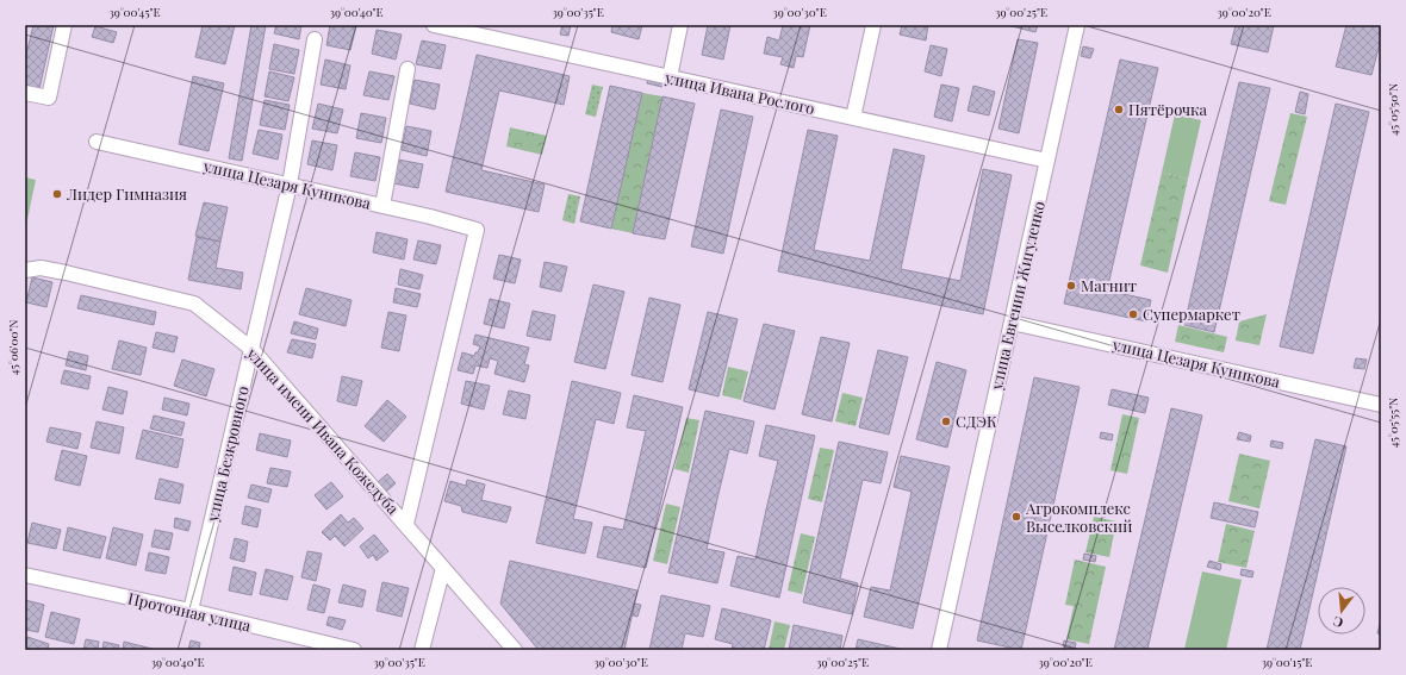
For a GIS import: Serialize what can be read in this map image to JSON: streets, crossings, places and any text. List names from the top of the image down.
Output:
{
  "streets": {
    "street": [
      "улица Ивана Рослого",
      "улица Цезаря Куникова",
      "улица Евгении Жигуленко",
      "улица имени Ивана Кожедуба",
      "улица Безкровного",
      "Проточная улица"
    ]
  },
  "crossings": [
    ["улица Ивана Рослого", "улица Евгении Жигуленко"],
    ["улица Цезаря Куникова", "улица Евгении Жигуленко"],
    ["улица Цезаря Куникова", "улица имени Ивана Кожедуба"],
    ["улица Цезаря Куникова", "улица Безкровного"],
    ["улица имени Ивана Кожедуба", "улица Безкровного"],
    ["улица Безкровного", "Проточная улица"]
  ],
  "places": [
    "Пятёрочка",
    "Лидер Гимназия",
    "Магнит",
    "Супермаркет",
    "СДЭК",
    "Агрокомплекс Выселковский"
  ],
  "north": "bottom",
  "coordinates": [
    "39°00'45\"E",
    "39°00'40\"E",
    "39°00'35\"E",
    "39°00'30\"E",
    "39°00'25\"E",
    "39°00'20\"E",
    "45°05'50\"N",
    "45°06'00\"N",
    "45°05'55\"N",
    "39°00'15\"E"
  ]
}
